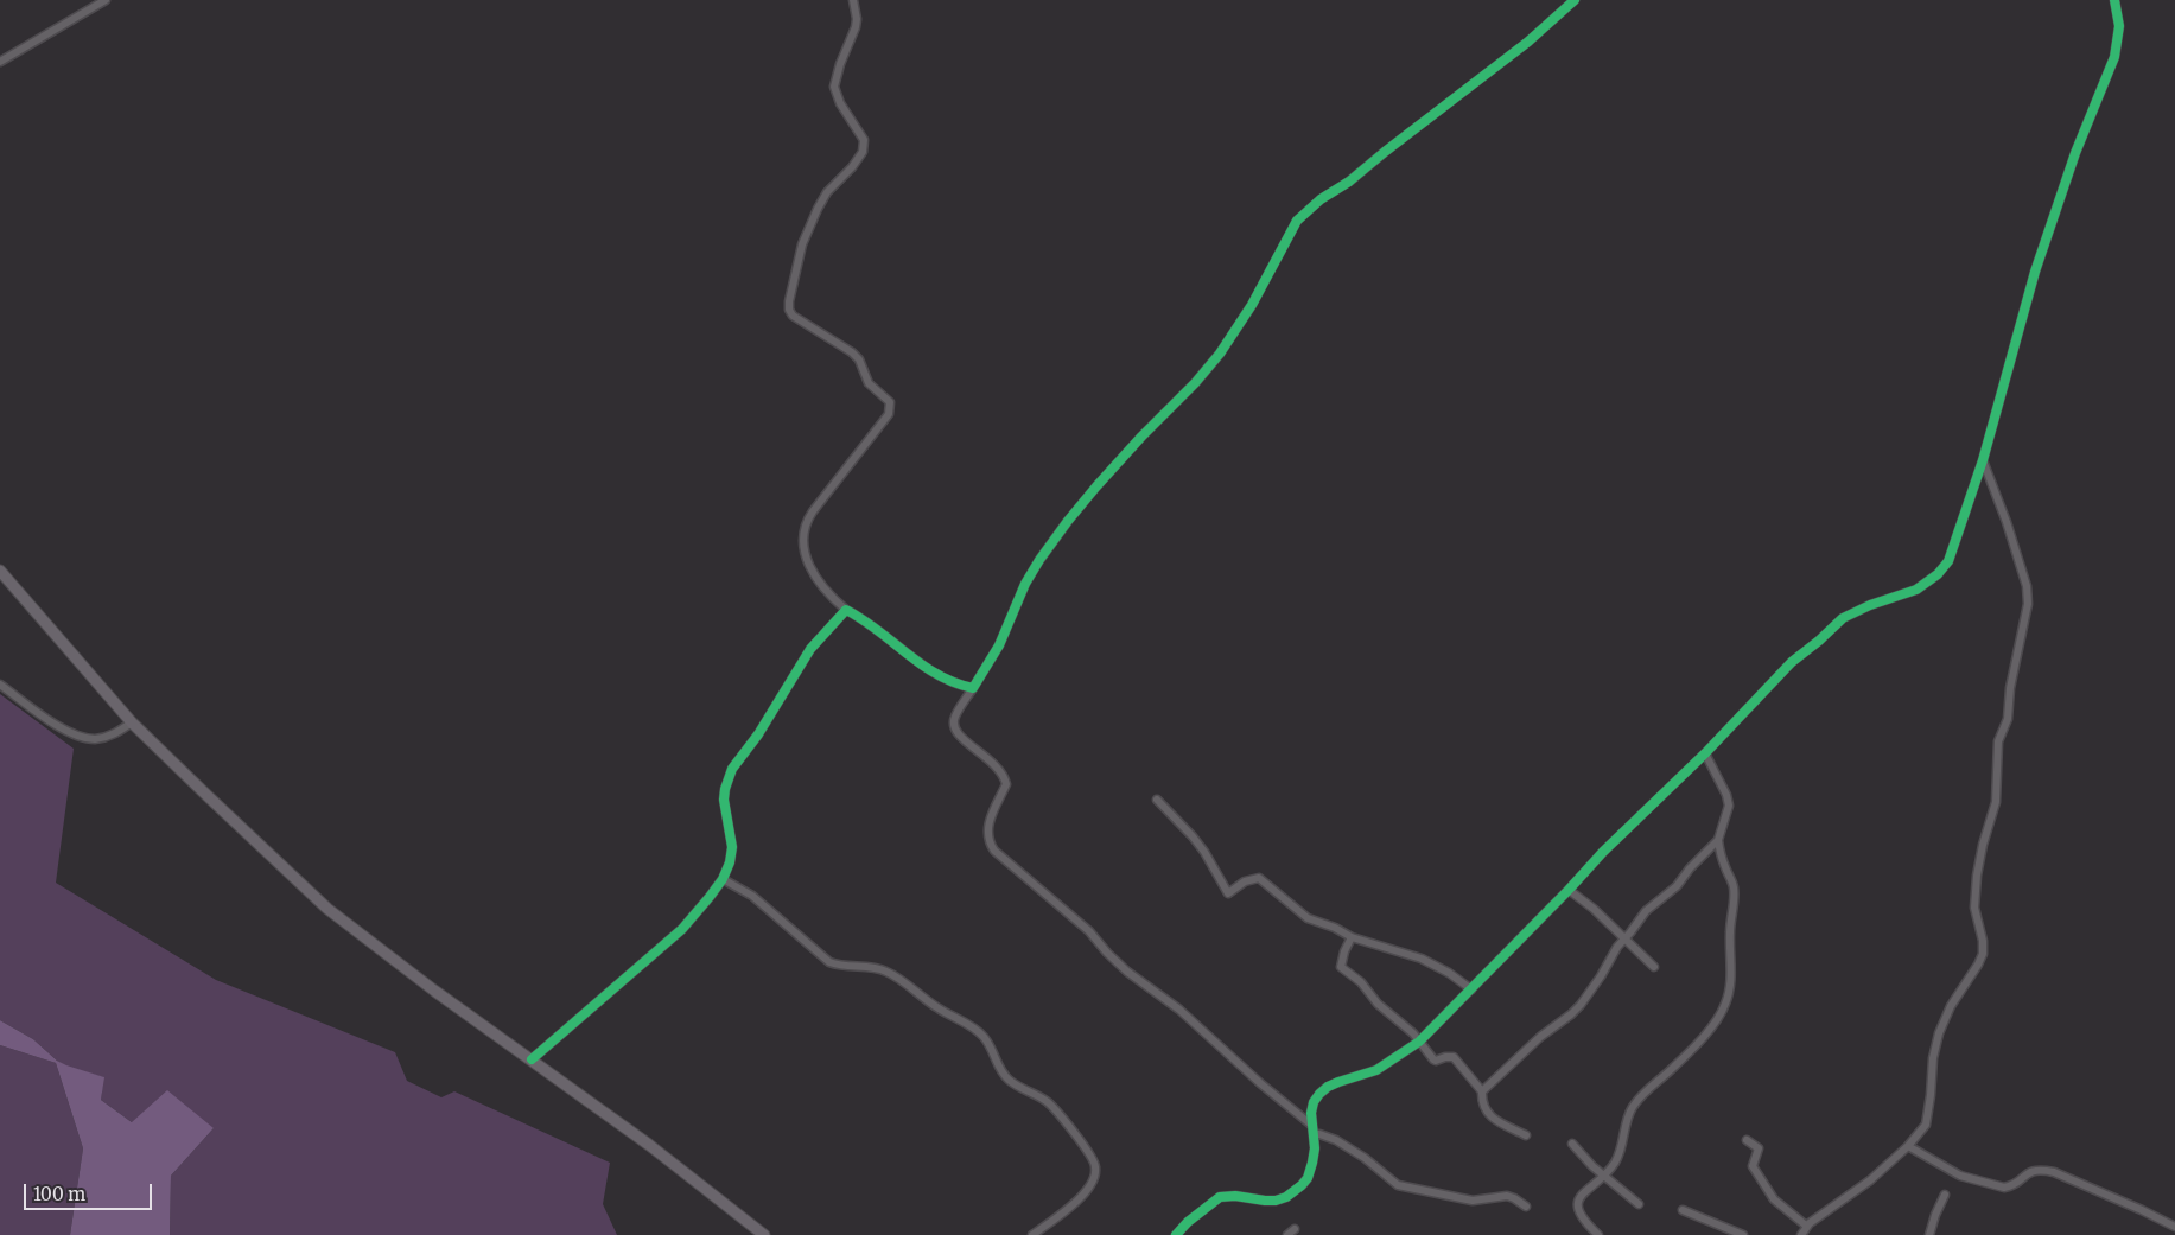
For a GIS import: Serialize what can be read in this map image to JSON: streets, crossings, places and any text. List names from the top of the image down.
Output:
{
  "scale_bar": "100 m"
}
